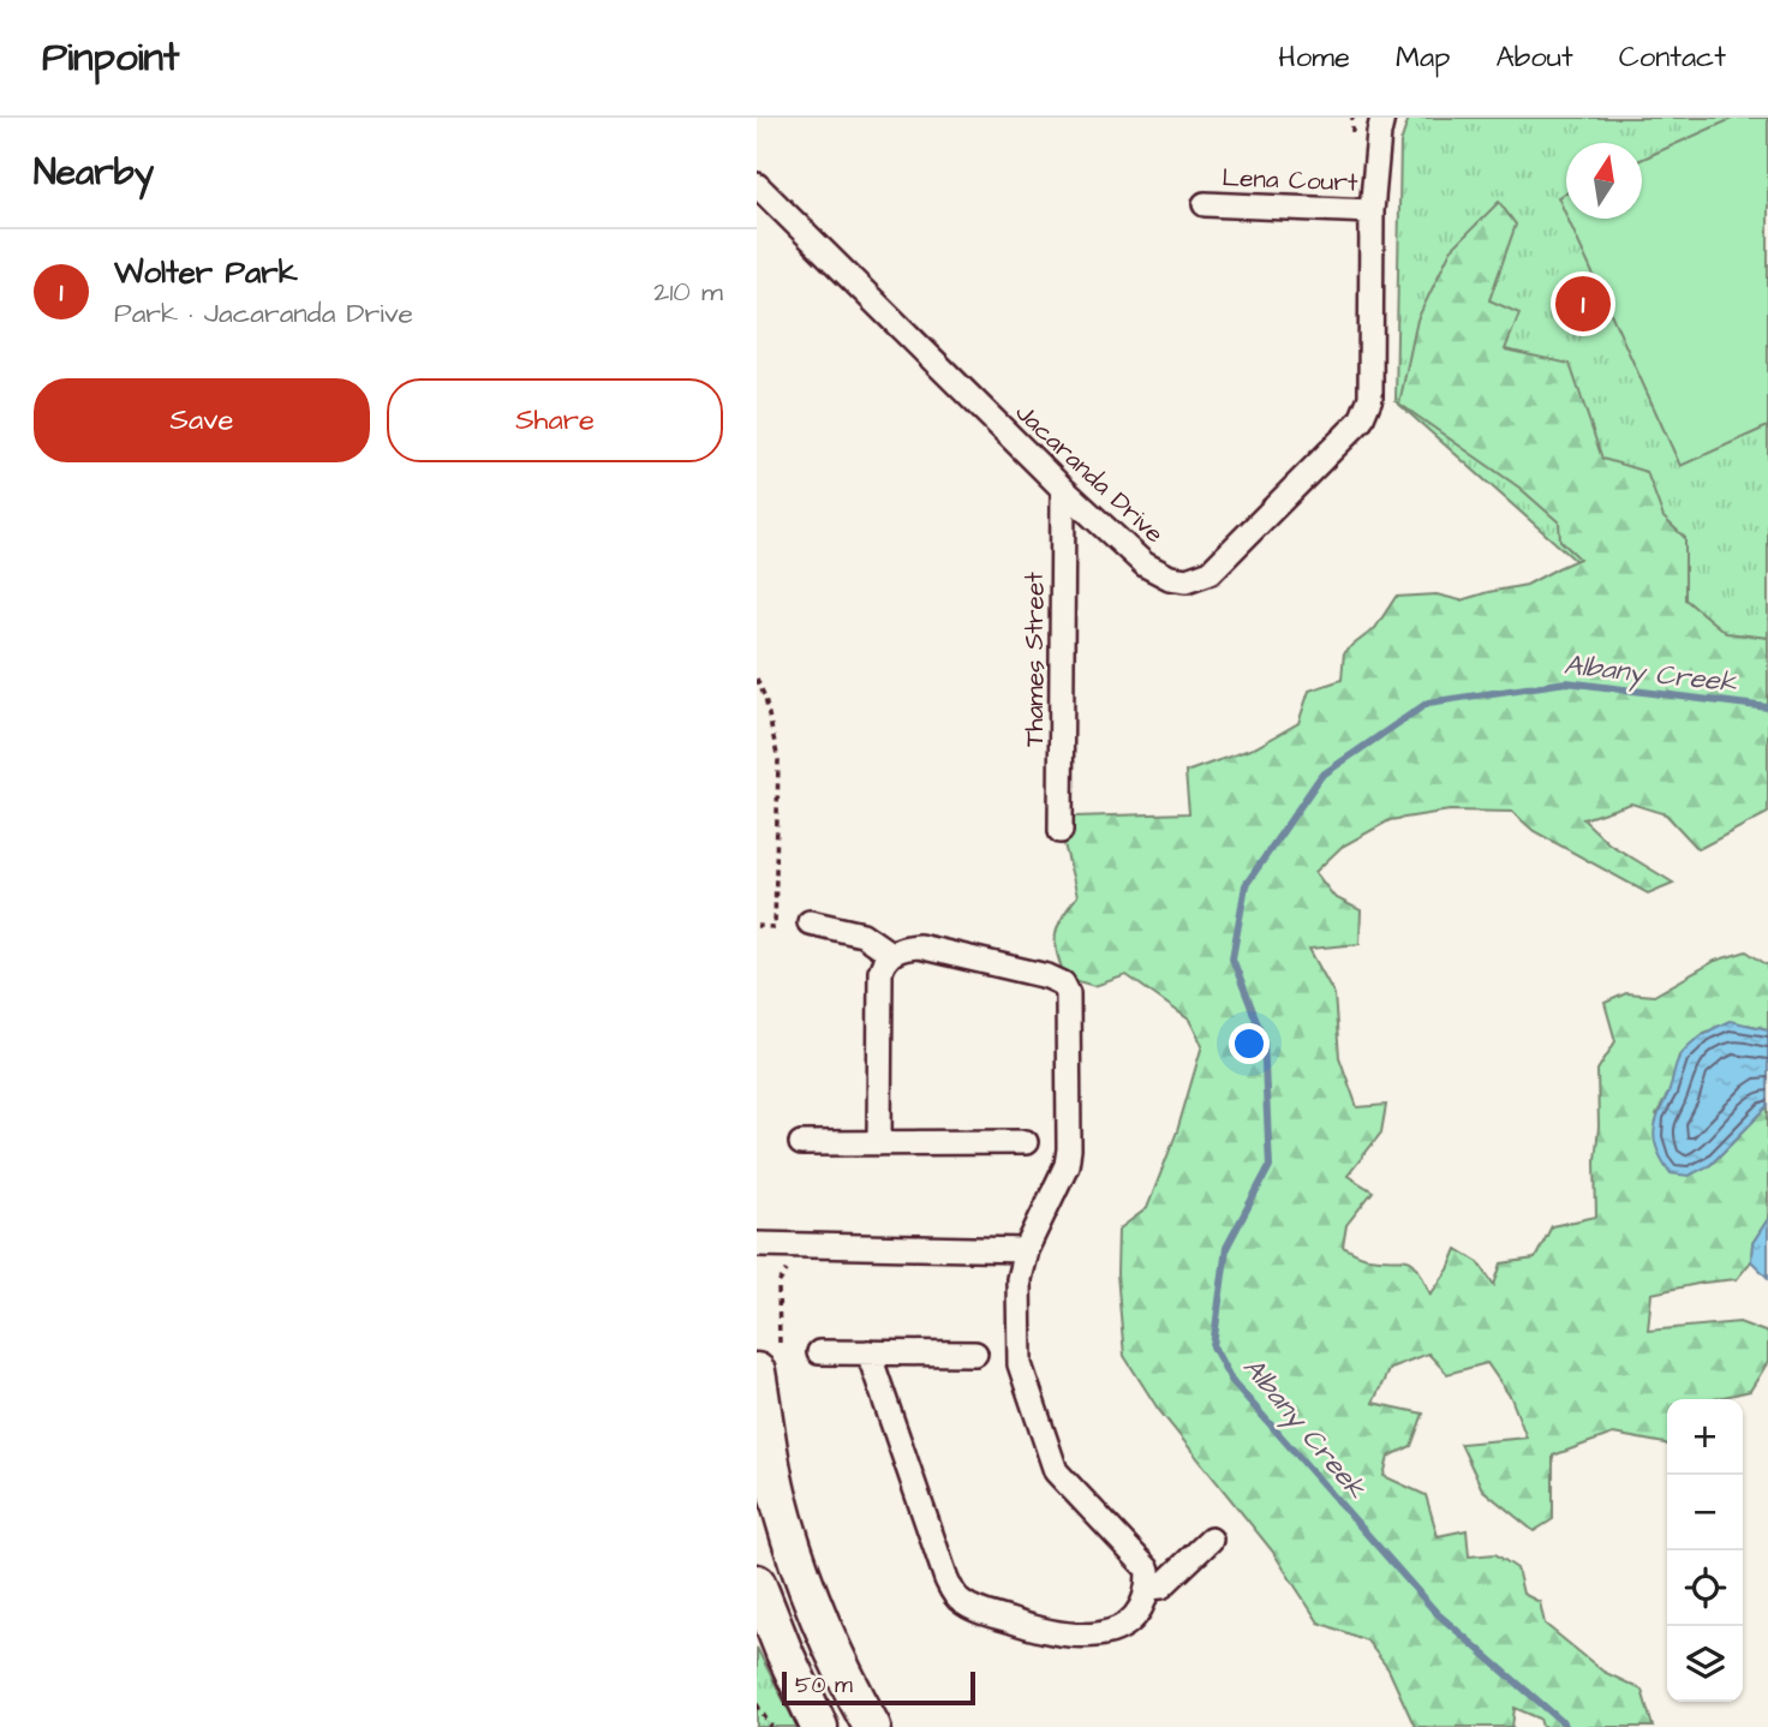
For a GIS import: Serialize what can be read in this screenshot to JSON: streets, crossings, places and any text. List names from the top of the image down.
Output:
{
  "streets": {
    "street": ["Lena Court", "Jacaranda Drive", "Thames Street"]
  },
  "crossings": [
    ["Lena Court", "Jacaranda Drive"],
    ["Jacaranda Drive", "Thames Street"]
  ],
  "water": ["Albany Creek"],
  "scale_bar": "50 m",
  "north": "top",
  "page": {
    "header": "Pinpoint",
    "nav": [
      "Home",
      "Map",
      "About",
      "Contact"
    ],
    "heading": "Nearby",
    "list": [
      {
        "mark": "1",
        "name": "Wolter Park",
        "note": "Park · Jacaranda Drive",
        "value": "210 m"
      }
    ],
    "pins": "1",
    "buttons": ["Save", "Share"],
    "map_buttons": ["+", "−"],
    "scale": "50 m"
  }
}
